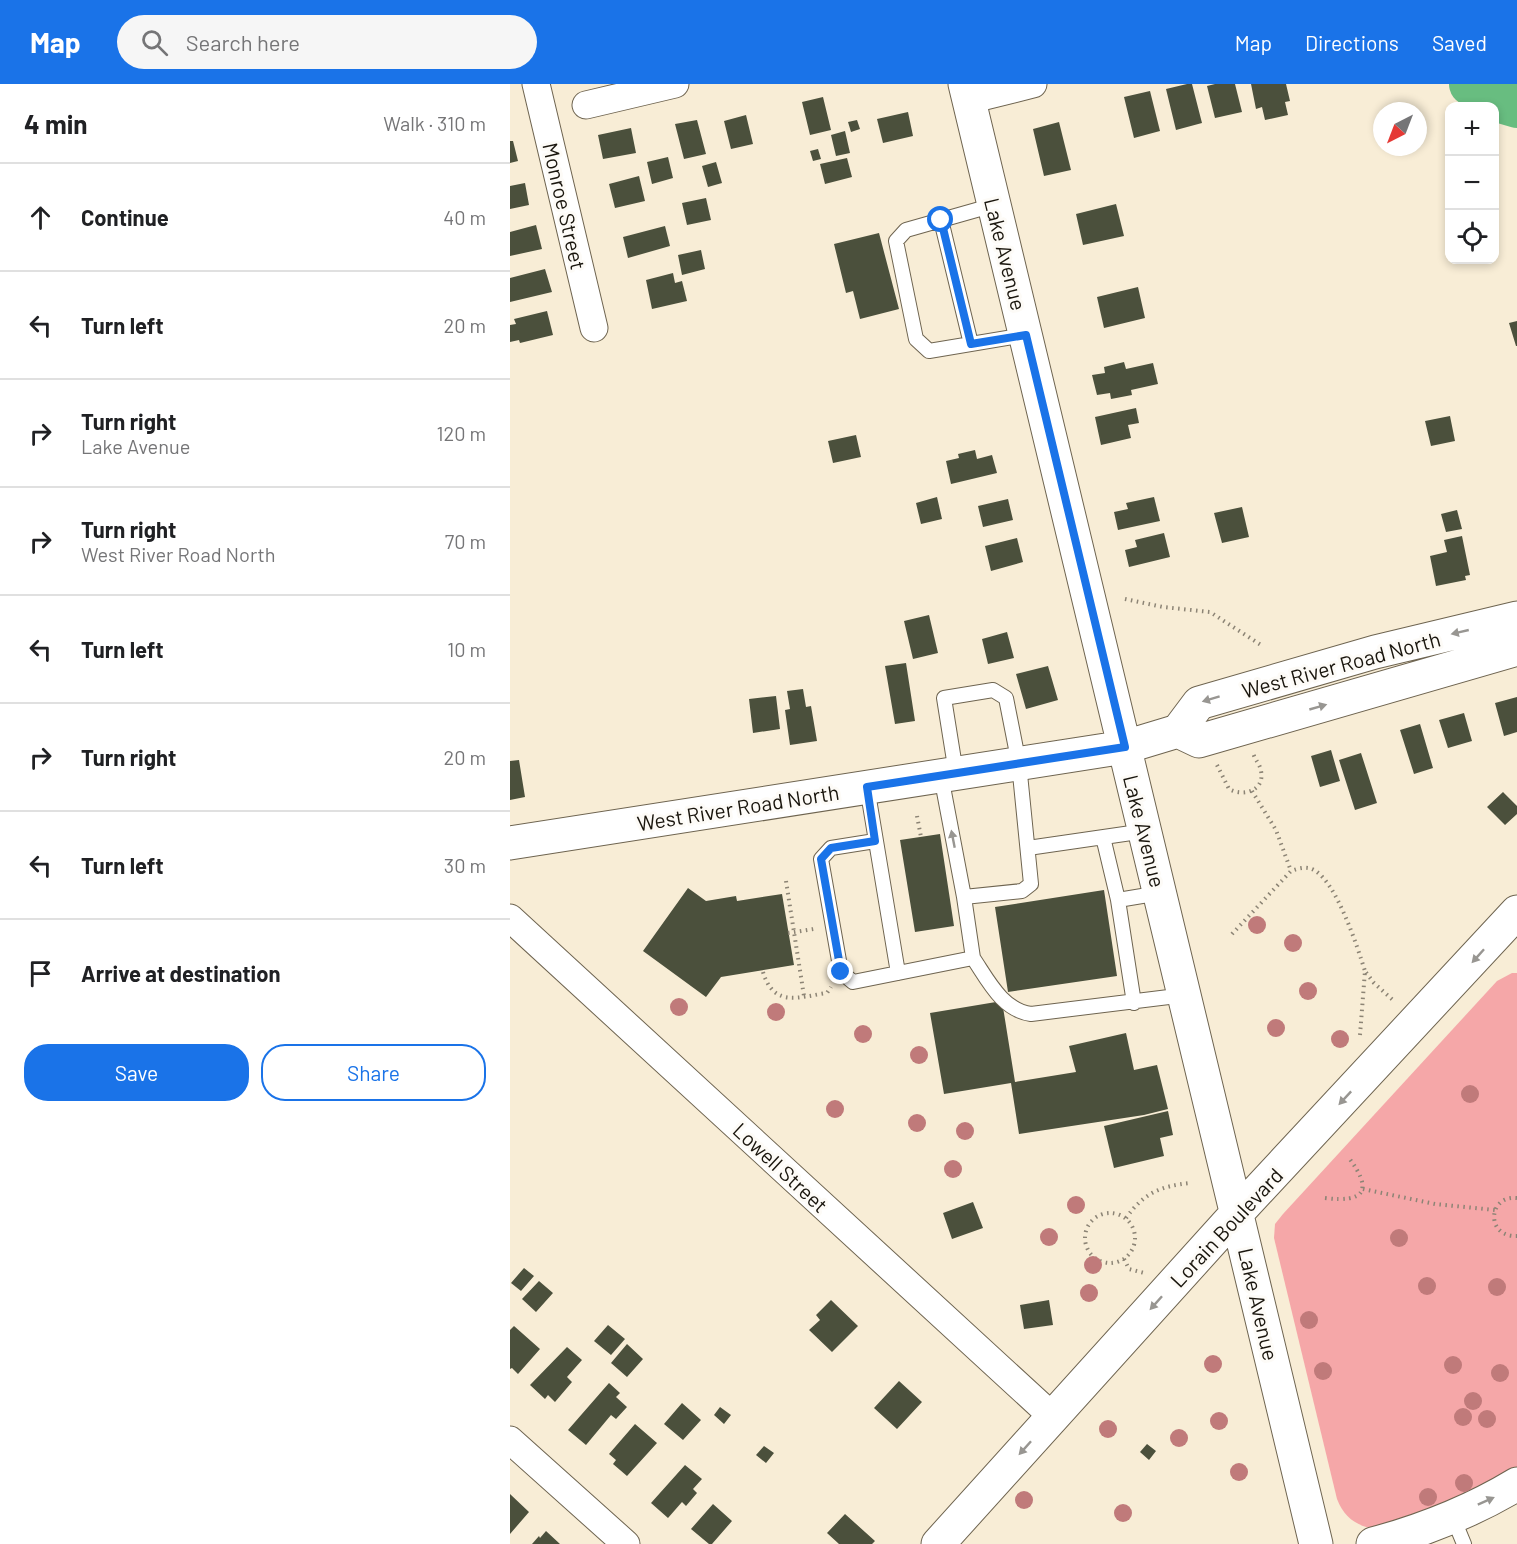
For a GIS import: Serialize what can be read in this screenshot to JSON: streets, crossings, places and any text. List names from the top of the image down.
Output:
{
  "streets": {
    "street": [
      "Monroe Street",
      "Lake Avenue",
      "West River Road North",
      "Lowell Street",
      "Lorain Boulevard"
    ]
  },
  "crossings": [
    ["Lake Avenue", "West River Road North"],
    ["Lake Avenue", "Lorain Boulevard"],
    ["Lowell Street", "Lorain Boulevard"]
  ],
  "one_way": ["Lorain Boulevard"],
  "north": "bottom left",
  "page": {
    "header": "Map",
    "search": "Search here",
    "nav": ["Map", "Directions", "Saved"],
    "heading": ["4 min", "Walk · 310 m"],
    "map_buttons": ["+", "−"],
    "list": [
      ["Continue", "40 m"],
      ["Turn left", "20 m"],
      ["Turn right", "Lake Avenue", "120 m"],
      ["Turn right", "West River Road North", "70 m"],
      ["Turn left", "10 m"],
      ["Turn right", "20 m"],
      ["Turn left", "30 m"],
      "Arrive at destination"
    ],
    "buttons": ["Save", "Share"]
  }
}
